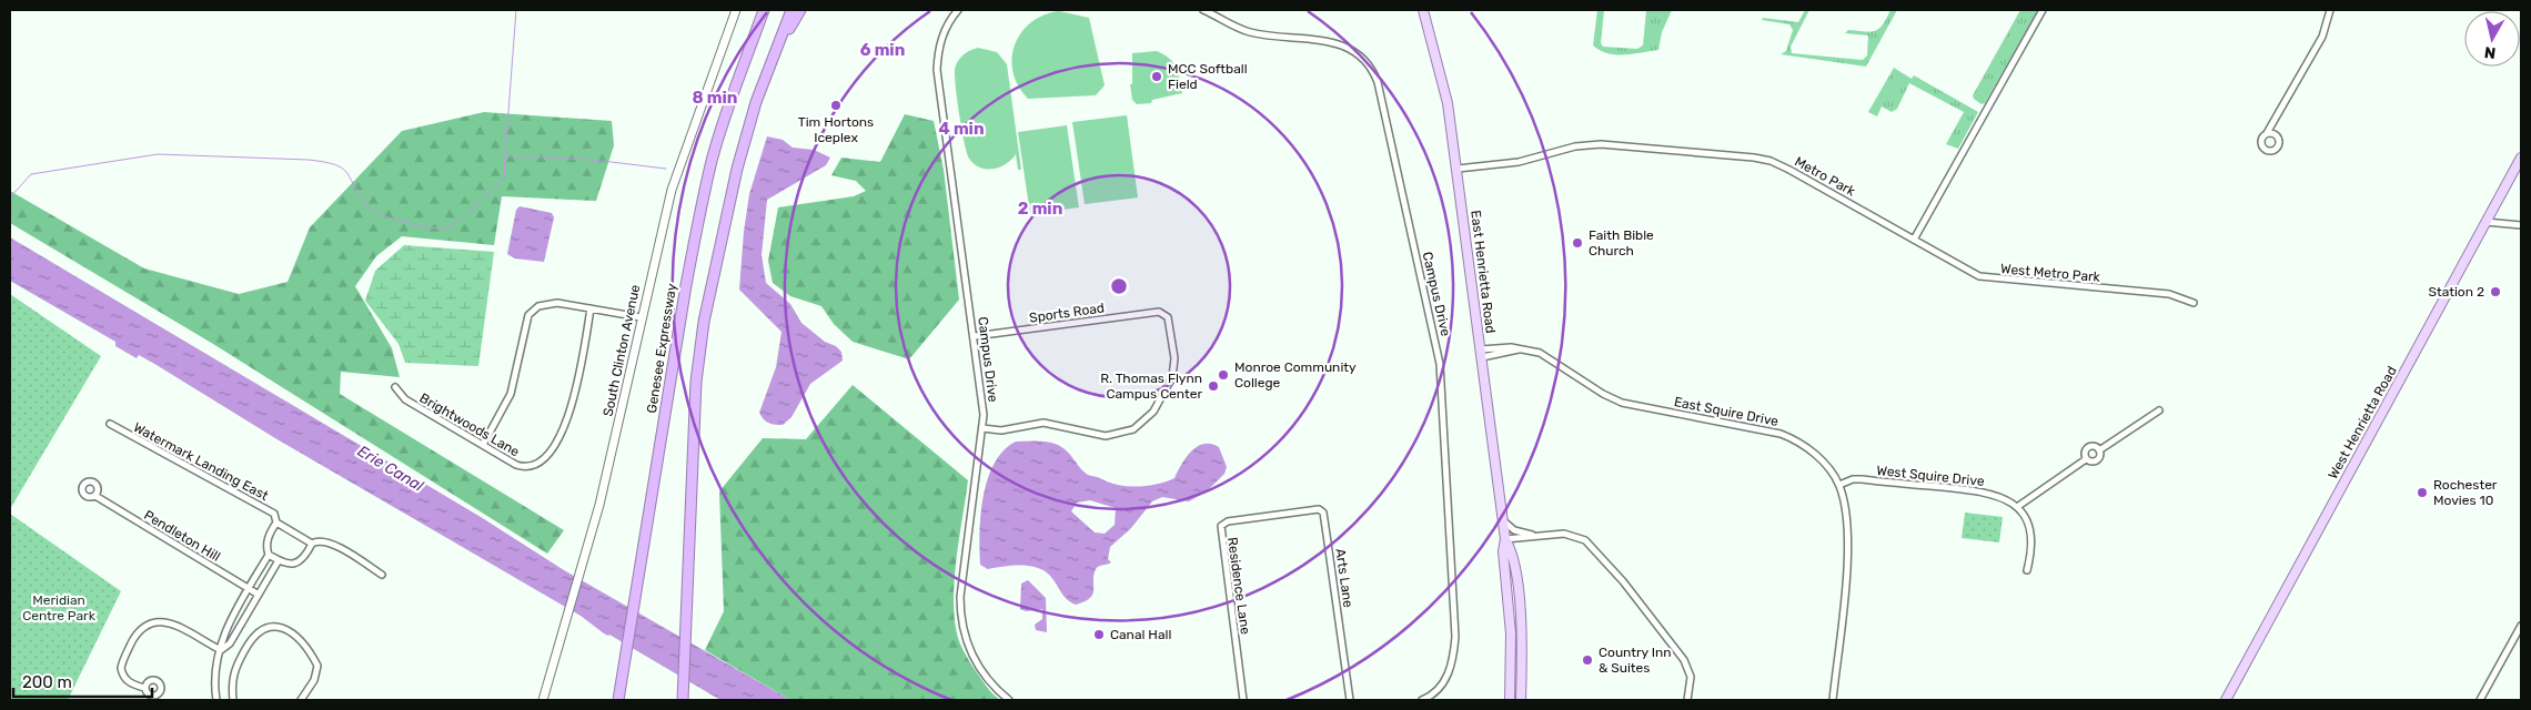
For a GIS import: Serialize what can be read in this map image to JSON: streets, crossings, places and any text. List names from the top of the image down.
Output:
{
  "streets": {
    "highway": ["Genesee Expressway"],
    "main road": ["East Henrietta Road", "West Henrietta Road"],
    "street": [
      "Metro Park",
      "West Metro Park",
      "Campus Drive",
      "Sports Road",
      "South Clinton Avenue",
      "East Squire Drive",
      "Brightwoods Lane",
      "Watermark Landing East",
      "West Squire Drive",
      "Pendleton Hill",
      "Arts Lane",
      "Residence Lane"
    ]
  },
  "crossings": [
    ["Metro Park", "East Henrietta Road"],
    ["Metro Park", "West Metro Park"],
    ["East Henrietta Road", "East Squire Drive"],
    ["Campus Drive", "Sports Road"],
    ["East Squire Drive", "West Squire Drive"],
    ["Arts Lane", "Residence Lane"]
  ],
  "water": ["Erie Canal"],
  "parks": ["Meridian Centre Park"],
  "places": [
    "MCC Softball Field",
    "Tim Hortons Iceplex",
    "Faith Bible Church",
    "Station 2",
    "Monroe Community College",
    "R. Thomas Flynn Campus Center",
    "Rochester Movies 10",
    "Canal Hall",
    "Country Inn & Suites"
  ],
  "scale_bar": "200 m",
  "north": "bottom",
  "rings": [
    "6 min",
    "8 min",
    "4 min",
    "2 min"
  ]
}
